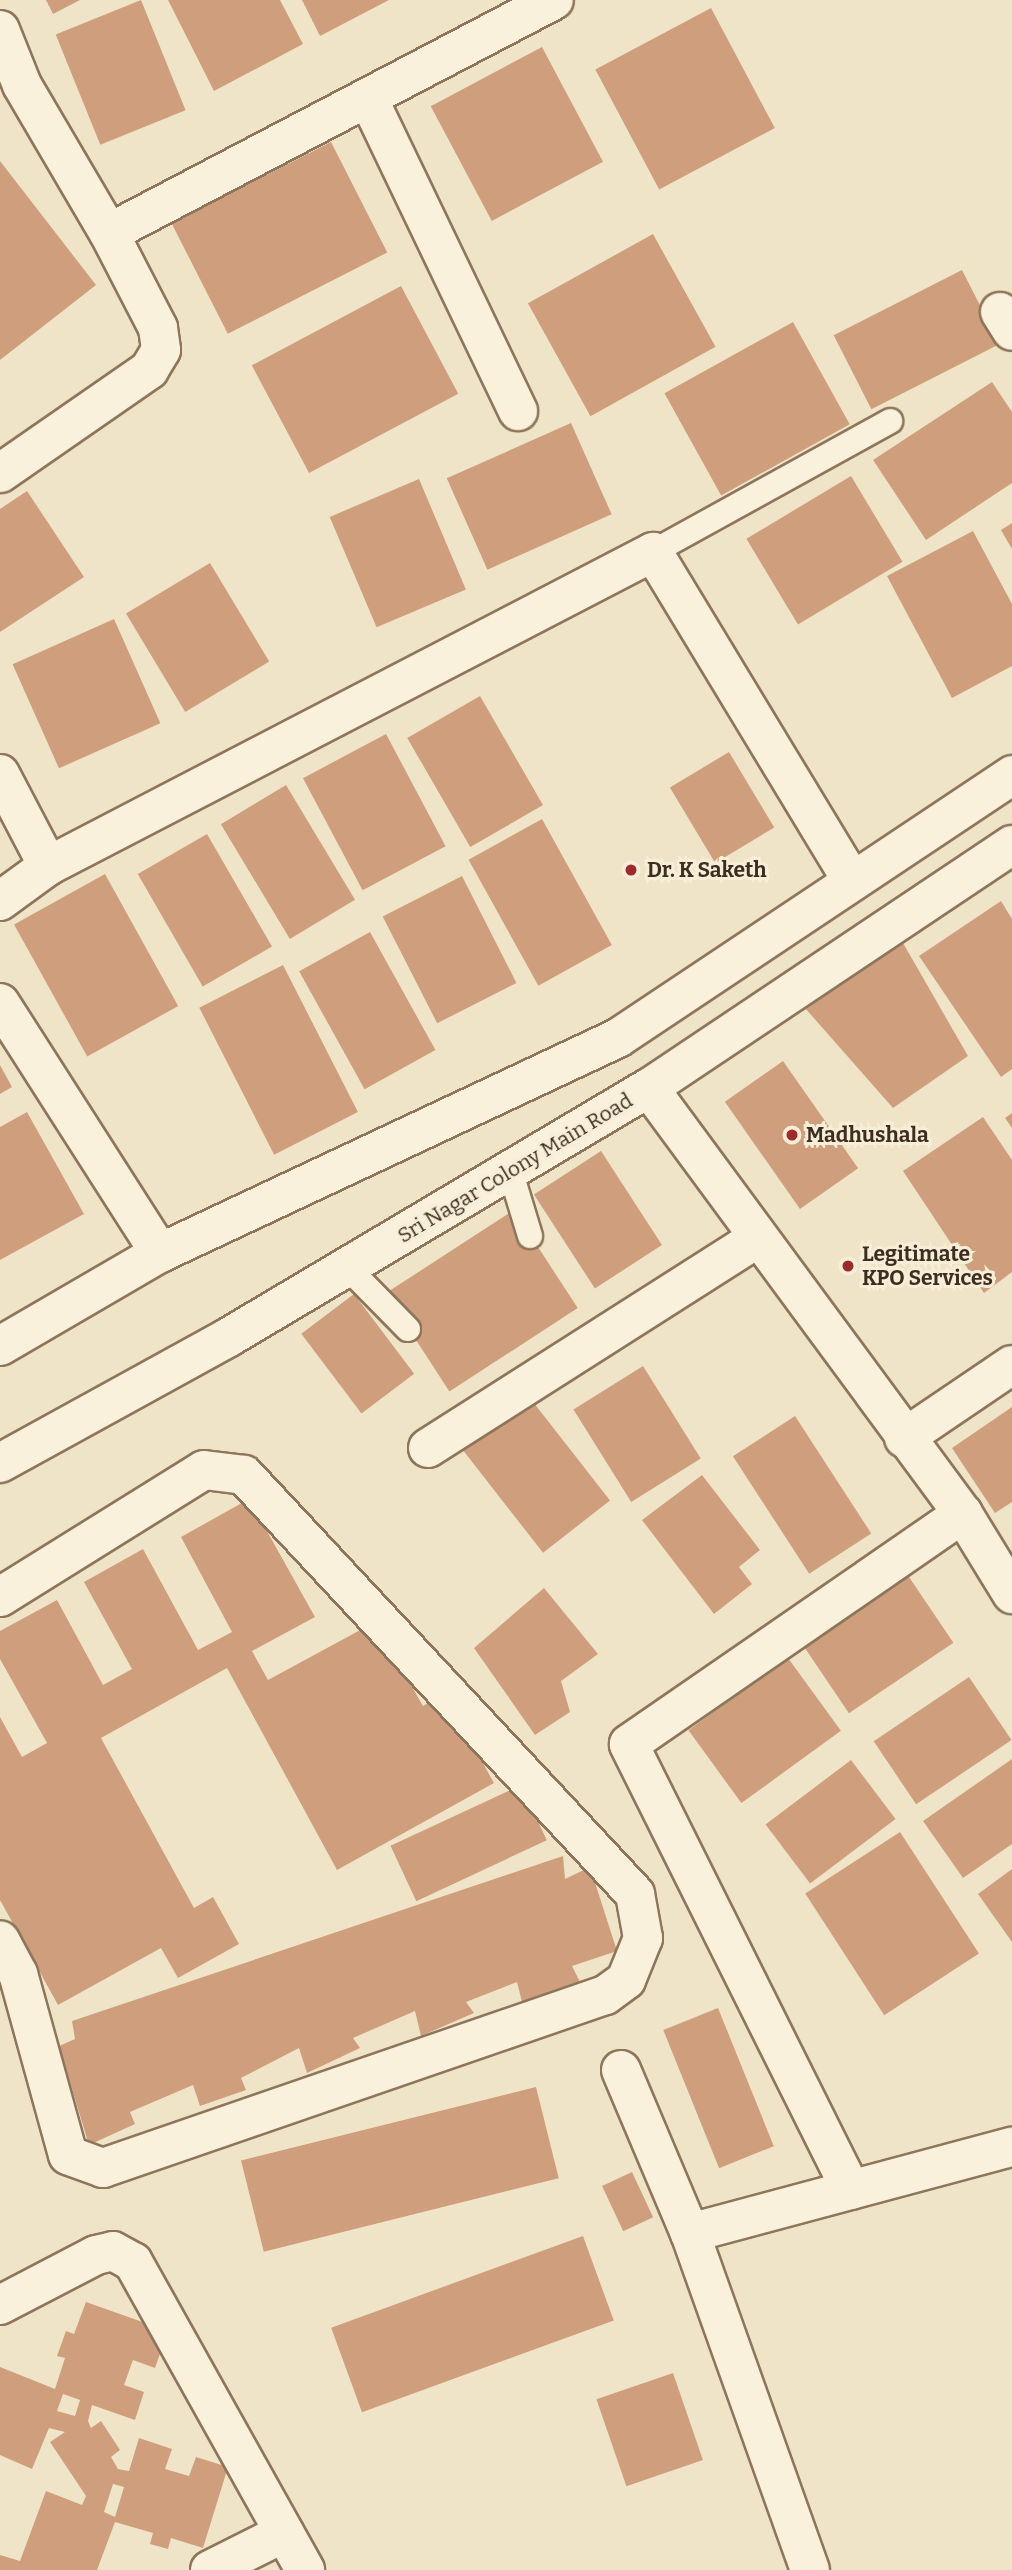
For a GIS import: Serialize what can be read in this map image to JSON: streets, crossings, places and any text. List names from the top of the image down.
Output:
{
  "streets": {
    "street": ["Sri Nagar Colony Main Road"]
  },
  "places": ["Dr. K Saketh", "Madhushala", "Legitimate KPO Services"]
}
